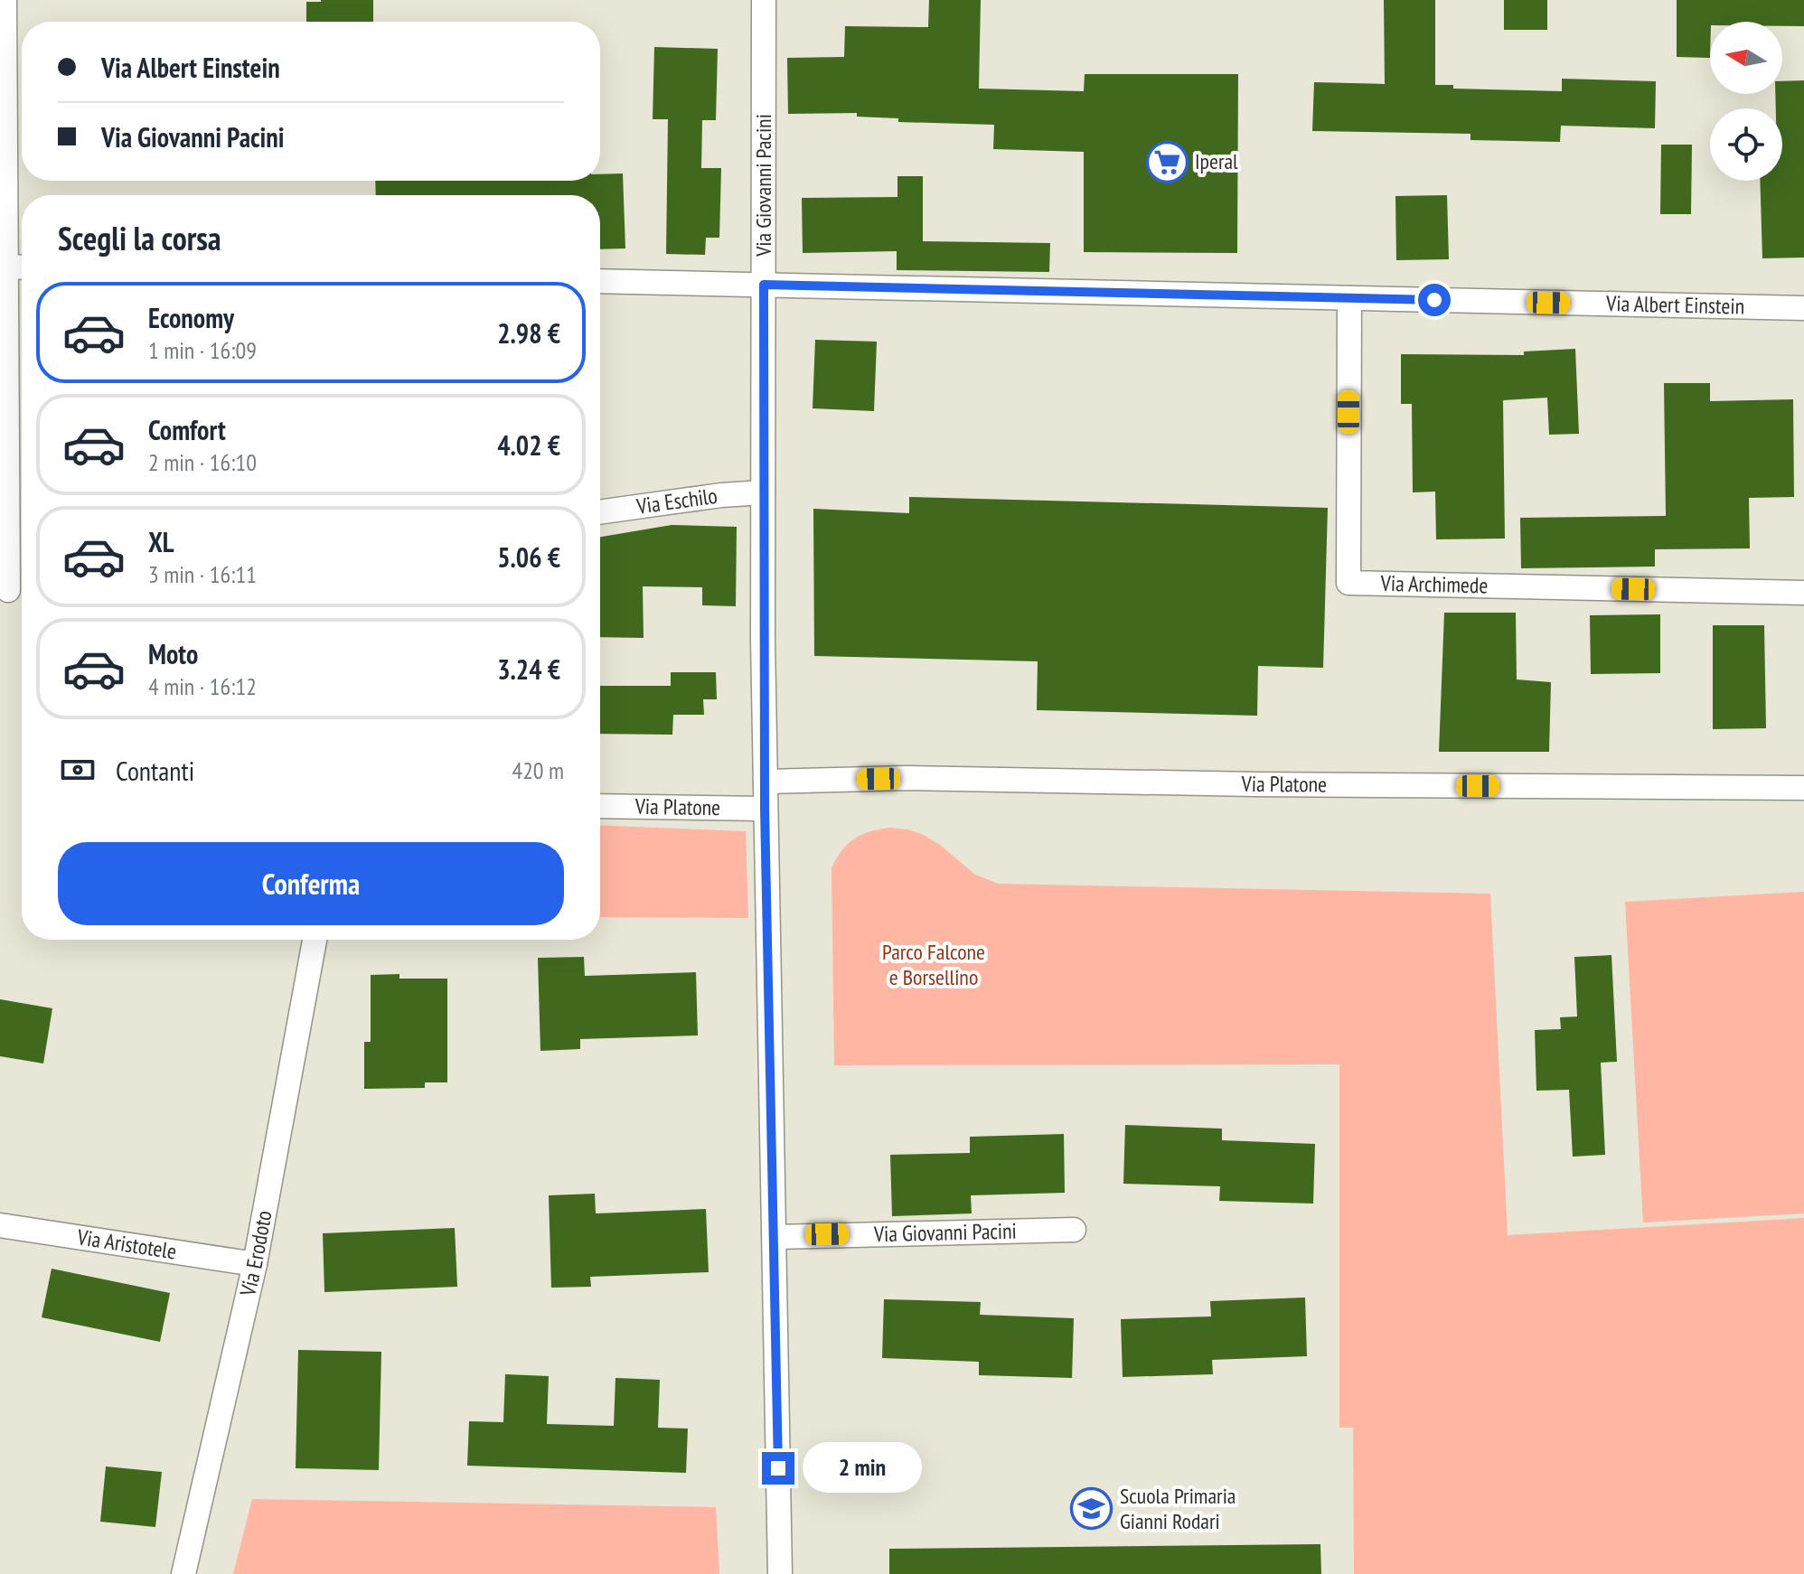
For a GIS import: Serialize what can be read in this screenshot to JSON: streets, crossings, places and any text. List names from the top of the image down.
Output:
{
  "streets": {
    "street": [
      "Via Giovanni Pacini",
      "Via Albert Einstein",
      "Via Eschilo",
      "Via Archimede",
      "Via Platone",
      "Via Aristotele",
      "Via Erodoto"
    ]
  },
  "crossings": [
    ["Via Giovanni Pacini", "Via Albert Einstein"],
    ["Via Giovanni Pacini", "Via Eschilo"],
    ["Via Giovanni Pacini", "Via Platone"],
    ["Via Albert Einstein", "Via Archimede"],
    ["Via Aristotele", "Via Erodoto"]
  ],
  "parks": ["Parco Falcone e Borsellino"],
  "places": {
    "supermarket": ["Iperal"],
    "school or university": ["Scuola Primaria Gianni Rodari"]
  },
  "north": "left",
  "page": {
    "banner": ["Via Albert Einstein", "Via Giovanni Pacini"],
    "heading": "Scegli la corsa",
    "list": [
      {
        "name": "Economy",
        "note": "1 min · 16:09",
        "value": "2.98 €"
      },
      {
        "name": "Comfort",
        "note": "2 min · 16:10",
        "value": "4.02 €"
      },
      {
        "name": "XL",
        "note": "3 min · 16:11",
        "value": "5.06 €"
      },
      {
        "name": "Moto",
        "note": "4 min · 16:12",
        "value": "3.24 €"
      }
    ],
    "pay": ["Contanti", "420 m"],
    "buttons": "Conferma",
    "bubble": "2 min"
  }
}
